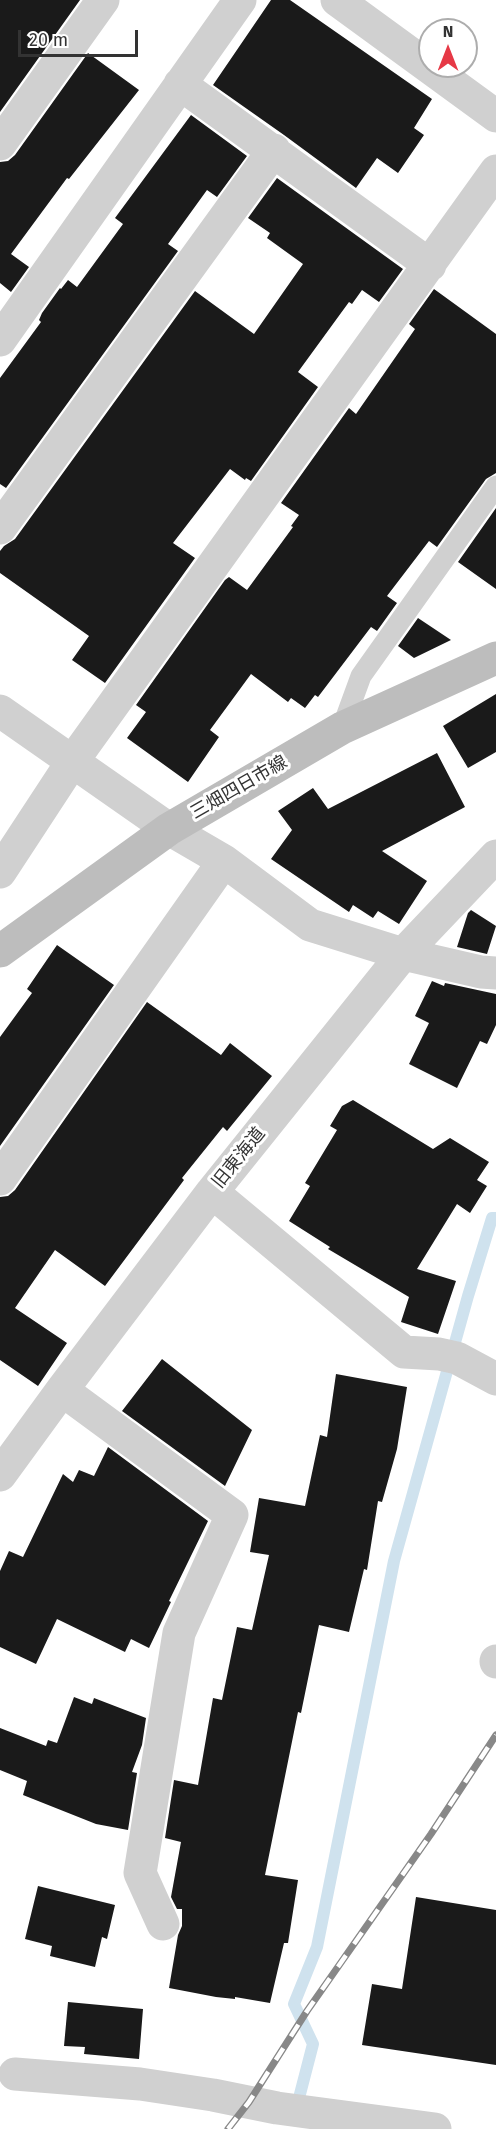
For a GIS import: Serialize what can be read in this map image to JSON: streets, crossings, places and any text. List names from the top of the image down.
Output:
{
  "streets": {
    "main road": ["三畑四日市線"],
    "street": ["旧東海道"]
  },
  "scale_bar": "20 m",
  "north": "top"
}
